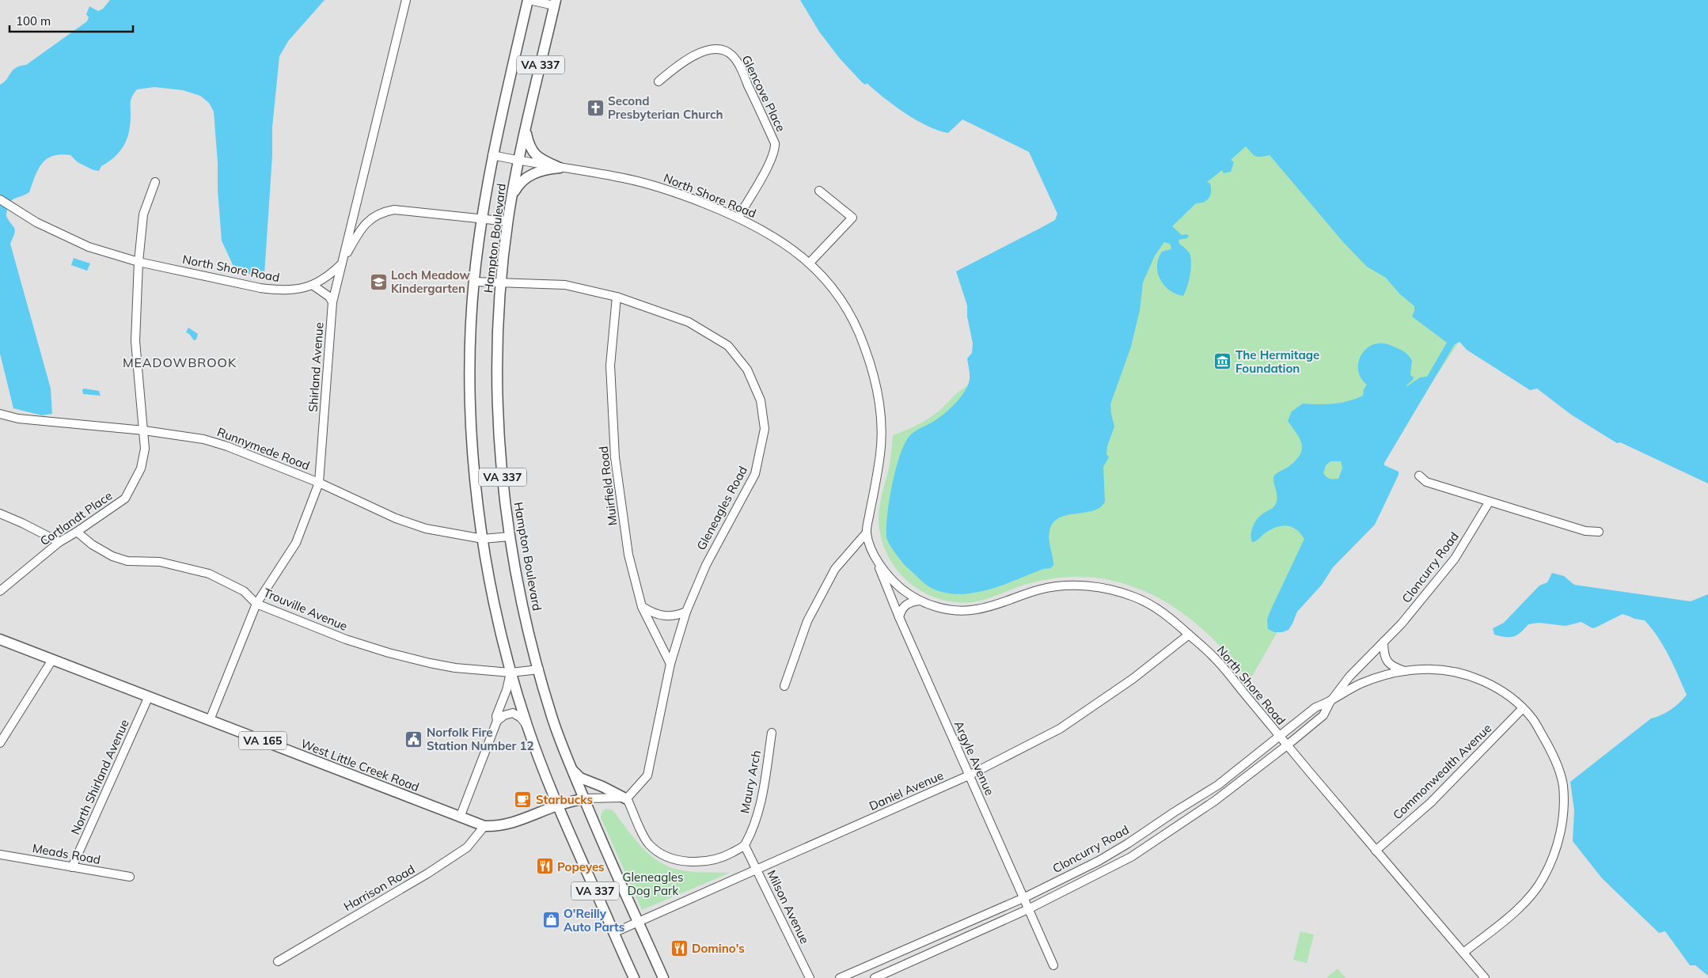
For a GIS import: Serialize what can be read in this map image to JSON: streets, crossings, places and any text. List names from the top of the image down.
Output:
{
  "streets": {
    "main road": [
      "VA 337",
      "Hampton Boulevard",
      "VA 165",
      "West Little Creek Road"
    ],
    "street": [
      "Glencove Place",
      "North Shore Road",
      "Shirland Avenue",
      "Runnymede Road",
      "Muirfield Road",
      "Gleneagles Road",
      "Cortlandt Place",
      "Cloncurry Road",
      "Trouville Avenue",
      "Argyle Avenue",
      "Commonwealth Avenue",
      "North Shirland Avenue",
      "Maury Arch",
      "Daniel Avenue",
      "Meads Road",
      "Harrison Road",
      "Milson Avenue"
    ]
  },
  "crossings": [
    ["Glencove Place", "North Shore Road"],
    ["North Shore Road", "Hampton Boulevard"],
    ["North Shore Road", "Shirland Avenue"],
    ["North Shore Road", "Cortlandt Place"],
    ["North Shore Road", "Cloncurry Road"],
    ["North Shore Road", "Argyle Avenue"],
    ["North Shore Road", "Commonwealth Avenue"],
    ["North Shore Road", "Daniel Avenue"],
    ["Hampton Boulevard", "Runnymede Road"],
    ["Hampton Boulevard", "Gleneagles Road"],
    ["Hampton Boulevard", "Trouville Avenue"],
    ["Hampton Boulevard", "West Little Creek Road"],
    ["Hampton Boulevard", "Daniel Avenue"],
    ["Shirland Avenue", "Runnymede Road"],
    ["Shirland Avenue", "Trouville Avenue"],
    ["Shirland Avenue", "West Little Creek Road"],
    ["Runnymede Road", "Cortlandt Place"],
    ["Muirfield Road", "Gleneagles Road"],
    ["Gleneagles Road", "West Little Creek Road"],
    ["Cortlandt Place", "Trouville Avenue"],
    ["Cloncurry Road", "Argyle Avenue"],
    ["Argyle Avenue", "Daniel Avenue"],
    ["West Little Creek Road", "North Shirland Avenue"],
    ["West Little Creek Road", "Harrison Road"],
    ["North Shirland Avenue", "Meads Road"],
    ["Maury Arch", "Milson Avenue"],
    ["Daniel Avenue", "Milson Avenue"]
  ],
  "districts": ["MEADOWBROOK"],
  "parks": ["Gleneagles Dog Park"],
  "places": {
    "church": ["Second Presbyterian Church"],
    "school or university": ["Loch Meadow Kindergarten"],
    "museum": ["The Hermitage Foundation"],
    "public building": ["Norfolk Fire Station Number 12"],
    "cafe": ["Starbucks"],
    "restaurant": ["Popeyes", "Domino's"],
    "shop": ["O'Reilly Auto Parts"]
  },
  "scale_bar": "100 m"
}
